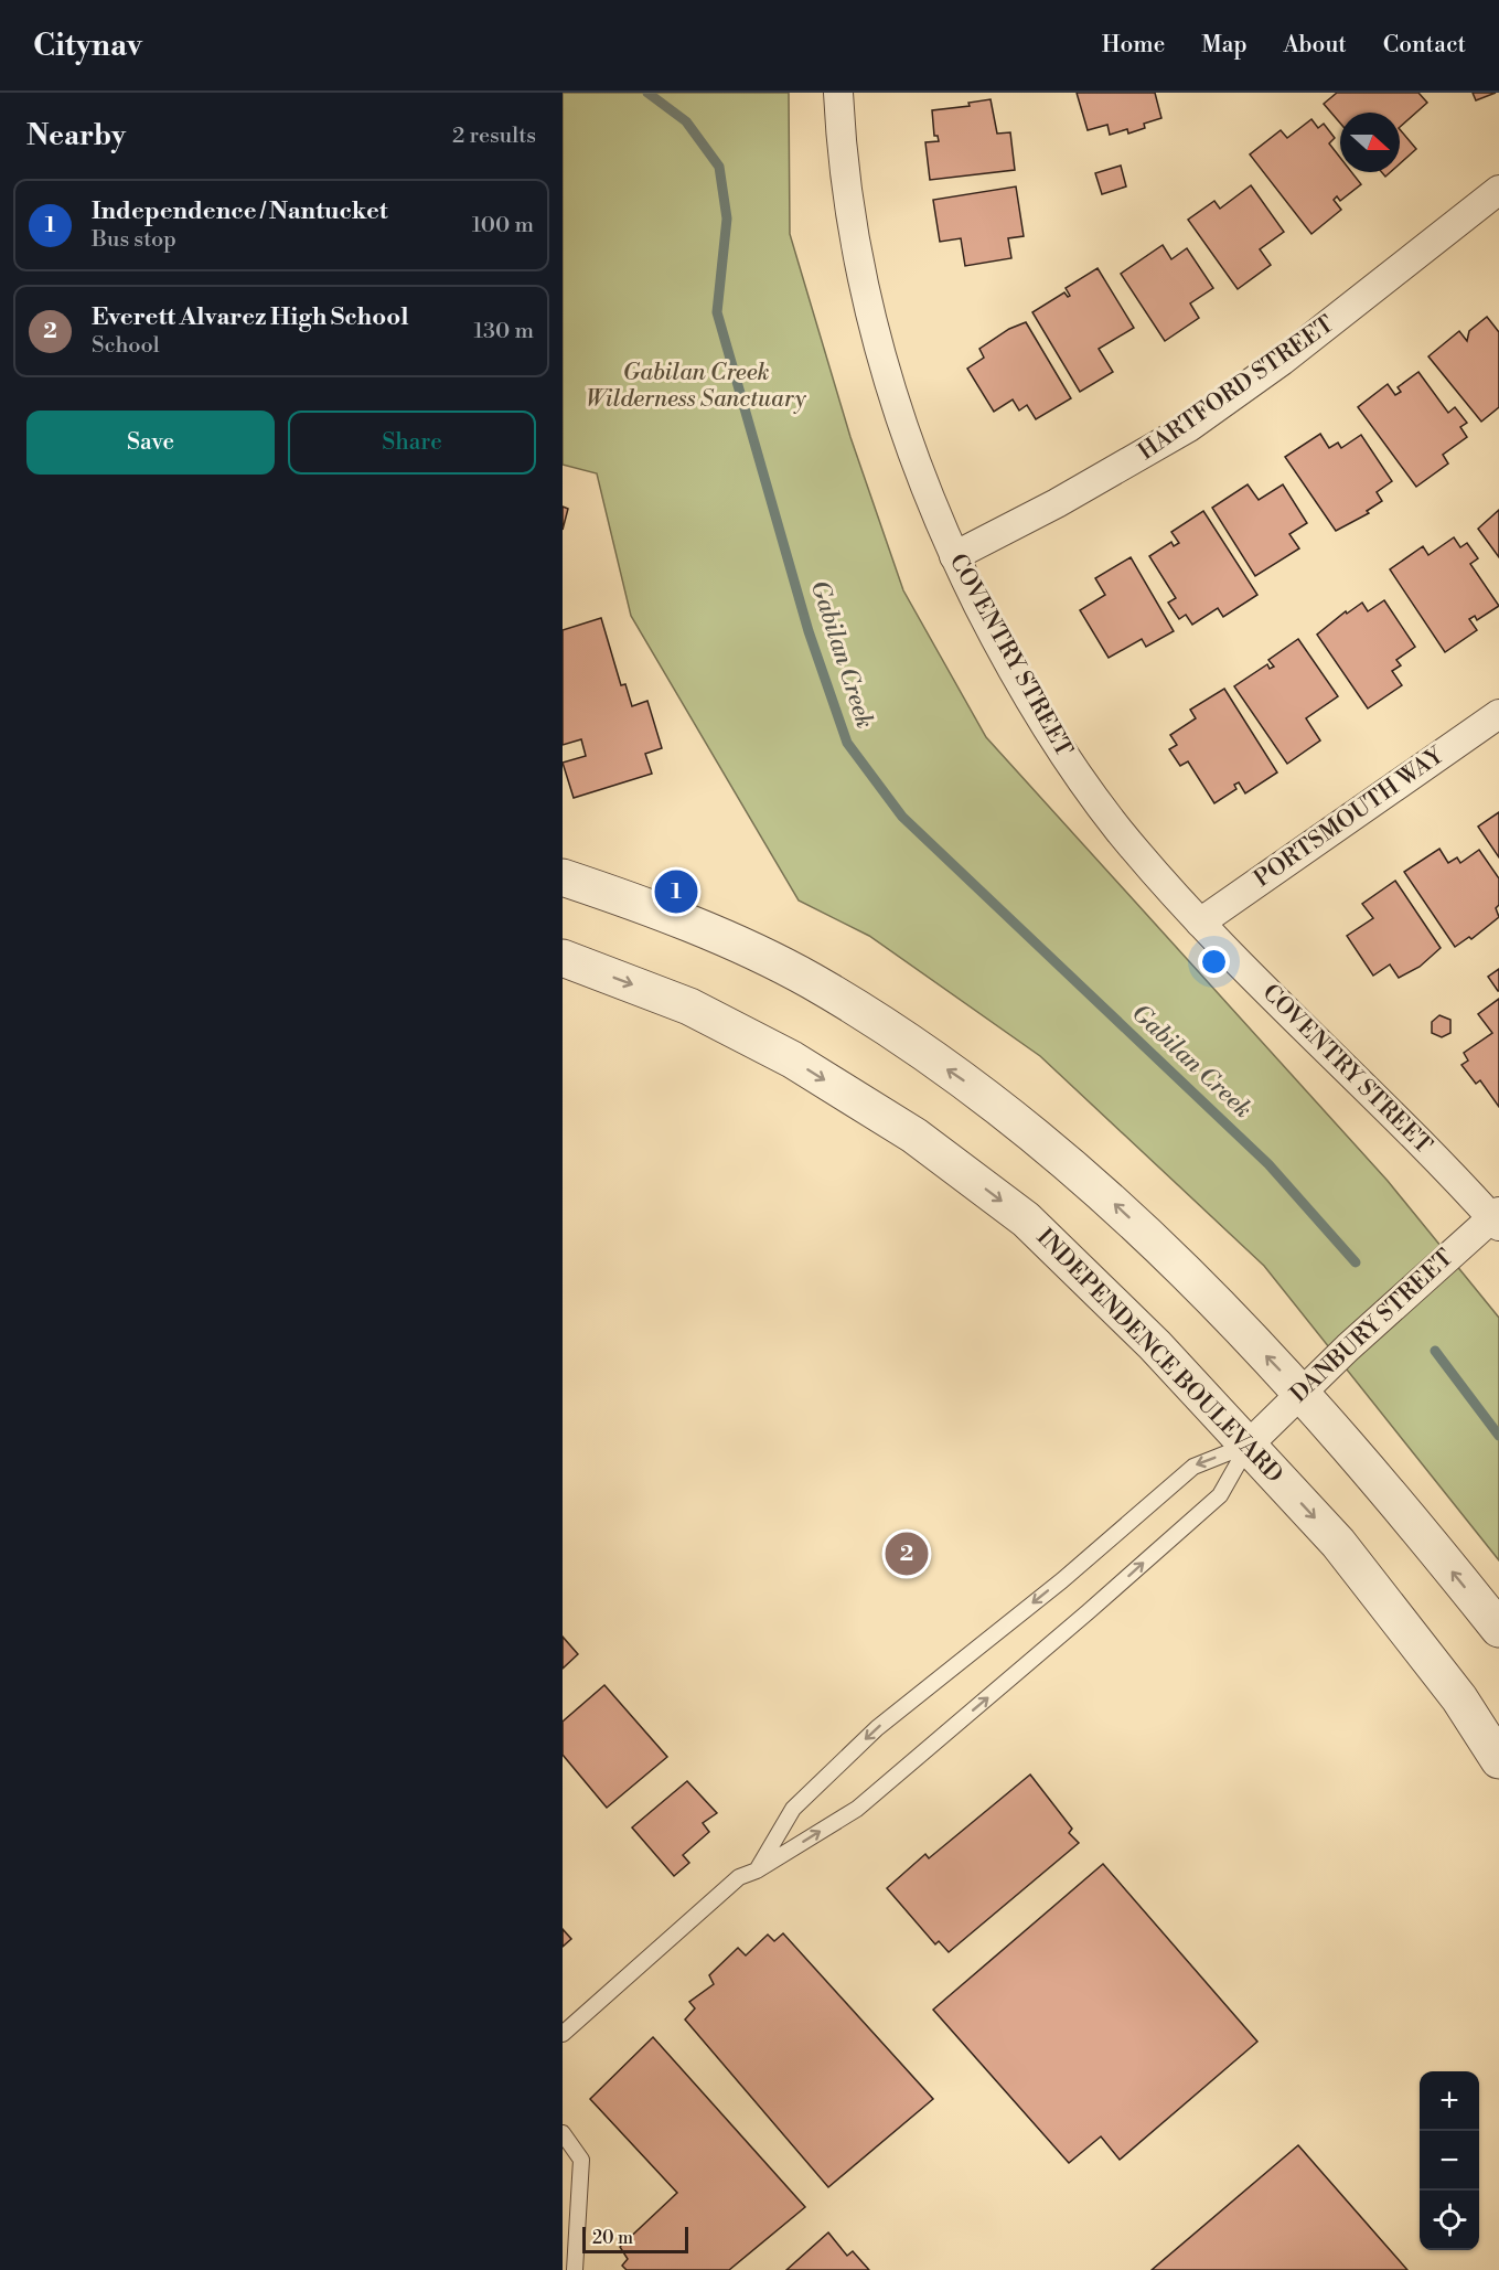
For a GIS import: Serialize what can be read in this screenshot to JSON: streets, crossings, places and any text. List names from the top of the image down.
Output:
{
  "streets": {
    "street": [
      "HARTFORD STREET",
      "COVENTRY STREET",
      "PORTSMOUTH WAY",
      "DANBURY STREET",
      "INDEPENDENCE BOULEVARD"
    ]
  },
  "crossings": [
    ["HARTFORD STREET", "COVENTRY STREET"],
    ["COVENTRY STREET", "PORTSMOUTH WAY"],
    ["COVENTRY STREET", "DANBURY STREET"],
    ["DANBURY STREET", "INDEPENDENCE BOULEVARD"]
  ],
  "water": ["Gabilan Creek"],
  "parks": ["Gabilan Creek Wilderness Sanctuary"],
  "scale_bar": "20 m",
  "north": "right",
  "page": {
    "header": "Citynav",
    "nav": [
      "Home",
      "Map",
      "About",
      "Contact"
    ],
    "heading": ["Nearby", "2 results"],
    "list": [
      {
        "mark": "1",
        "name": "Independence / Nantucket",
        "note": "Bus stop",
        "value": "100 m"
      },
      {
        "mark": "2",
        "name": "Everett Alvarez High School",
        "note": "School",
        "value": "130 m"
      }
    ],
    "buttons": ["Save", "Share"],
    "pins": ["1", "2"],
    "map_buttons": ["+", "−"],
    "scale": "20 m"
  }
}
